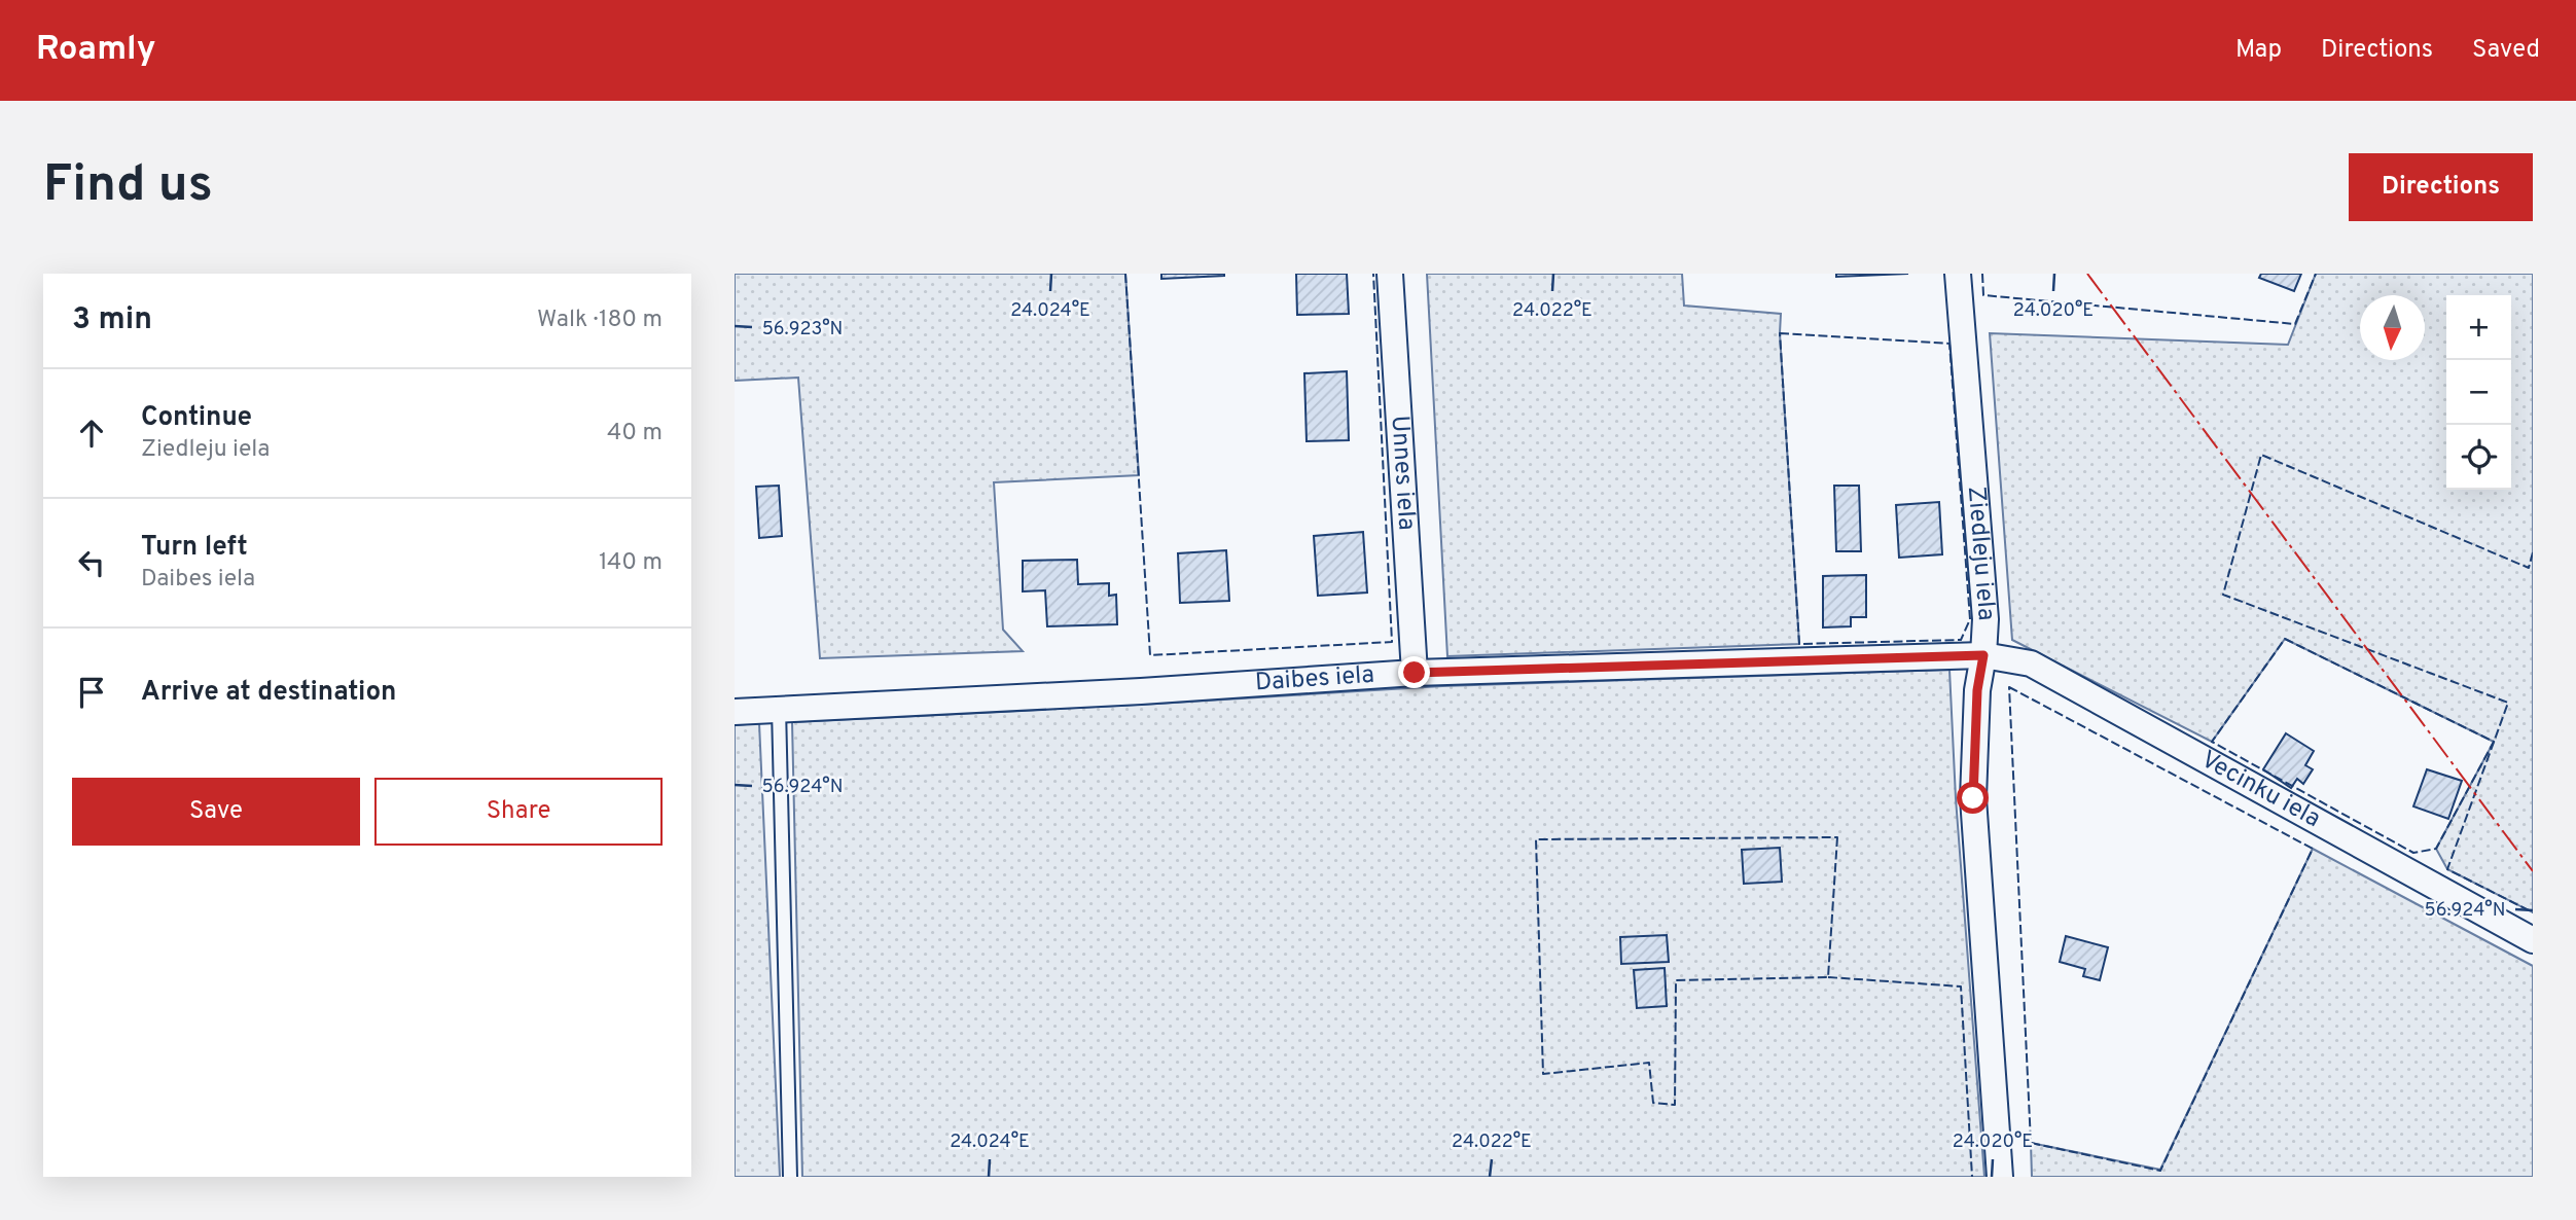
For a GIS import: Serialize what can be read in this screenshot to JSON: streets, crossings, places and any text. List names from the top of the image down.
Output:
{
  "streets": {
    "street": [
      "Unnes iela",
      "Ziedleju iela",
      "Daibes iela",
      "Vecinku iela"
    ]
  },
  "crossings": [
    ["Unnes iela", "Daibes iela"],
    ["Ziedleju iela", "Daibes iela"],
    ["Ziedleju iela", "Vecinku iela"],
    ["Daibes iela", "Vecinku iela"]
  ],
  "north": "bottom",
  "page": {
    "header": "Roamly",
    "nav": ["Map", "Directions", "Saved"],
    "buttons": [
      "Directions",
      ["Save", "Share"]
    ],
    "title": "Find us",
    "heading": ["3 min", "Walk · 180 m"],
    "map_buttons": ["+", "−"],
    "list": [
      ["Continue", "Ziedleju iela", "40 m"],
      ["Turn left", "Daibes iela", "140 m"],
      "Arrive at destination"
    ]
  },
  "coordinates": [
    "24.024°E",
    "24.022°E",
    "24.020°E",
    "56.923°N",
    "56.924°N"
  ]
}
